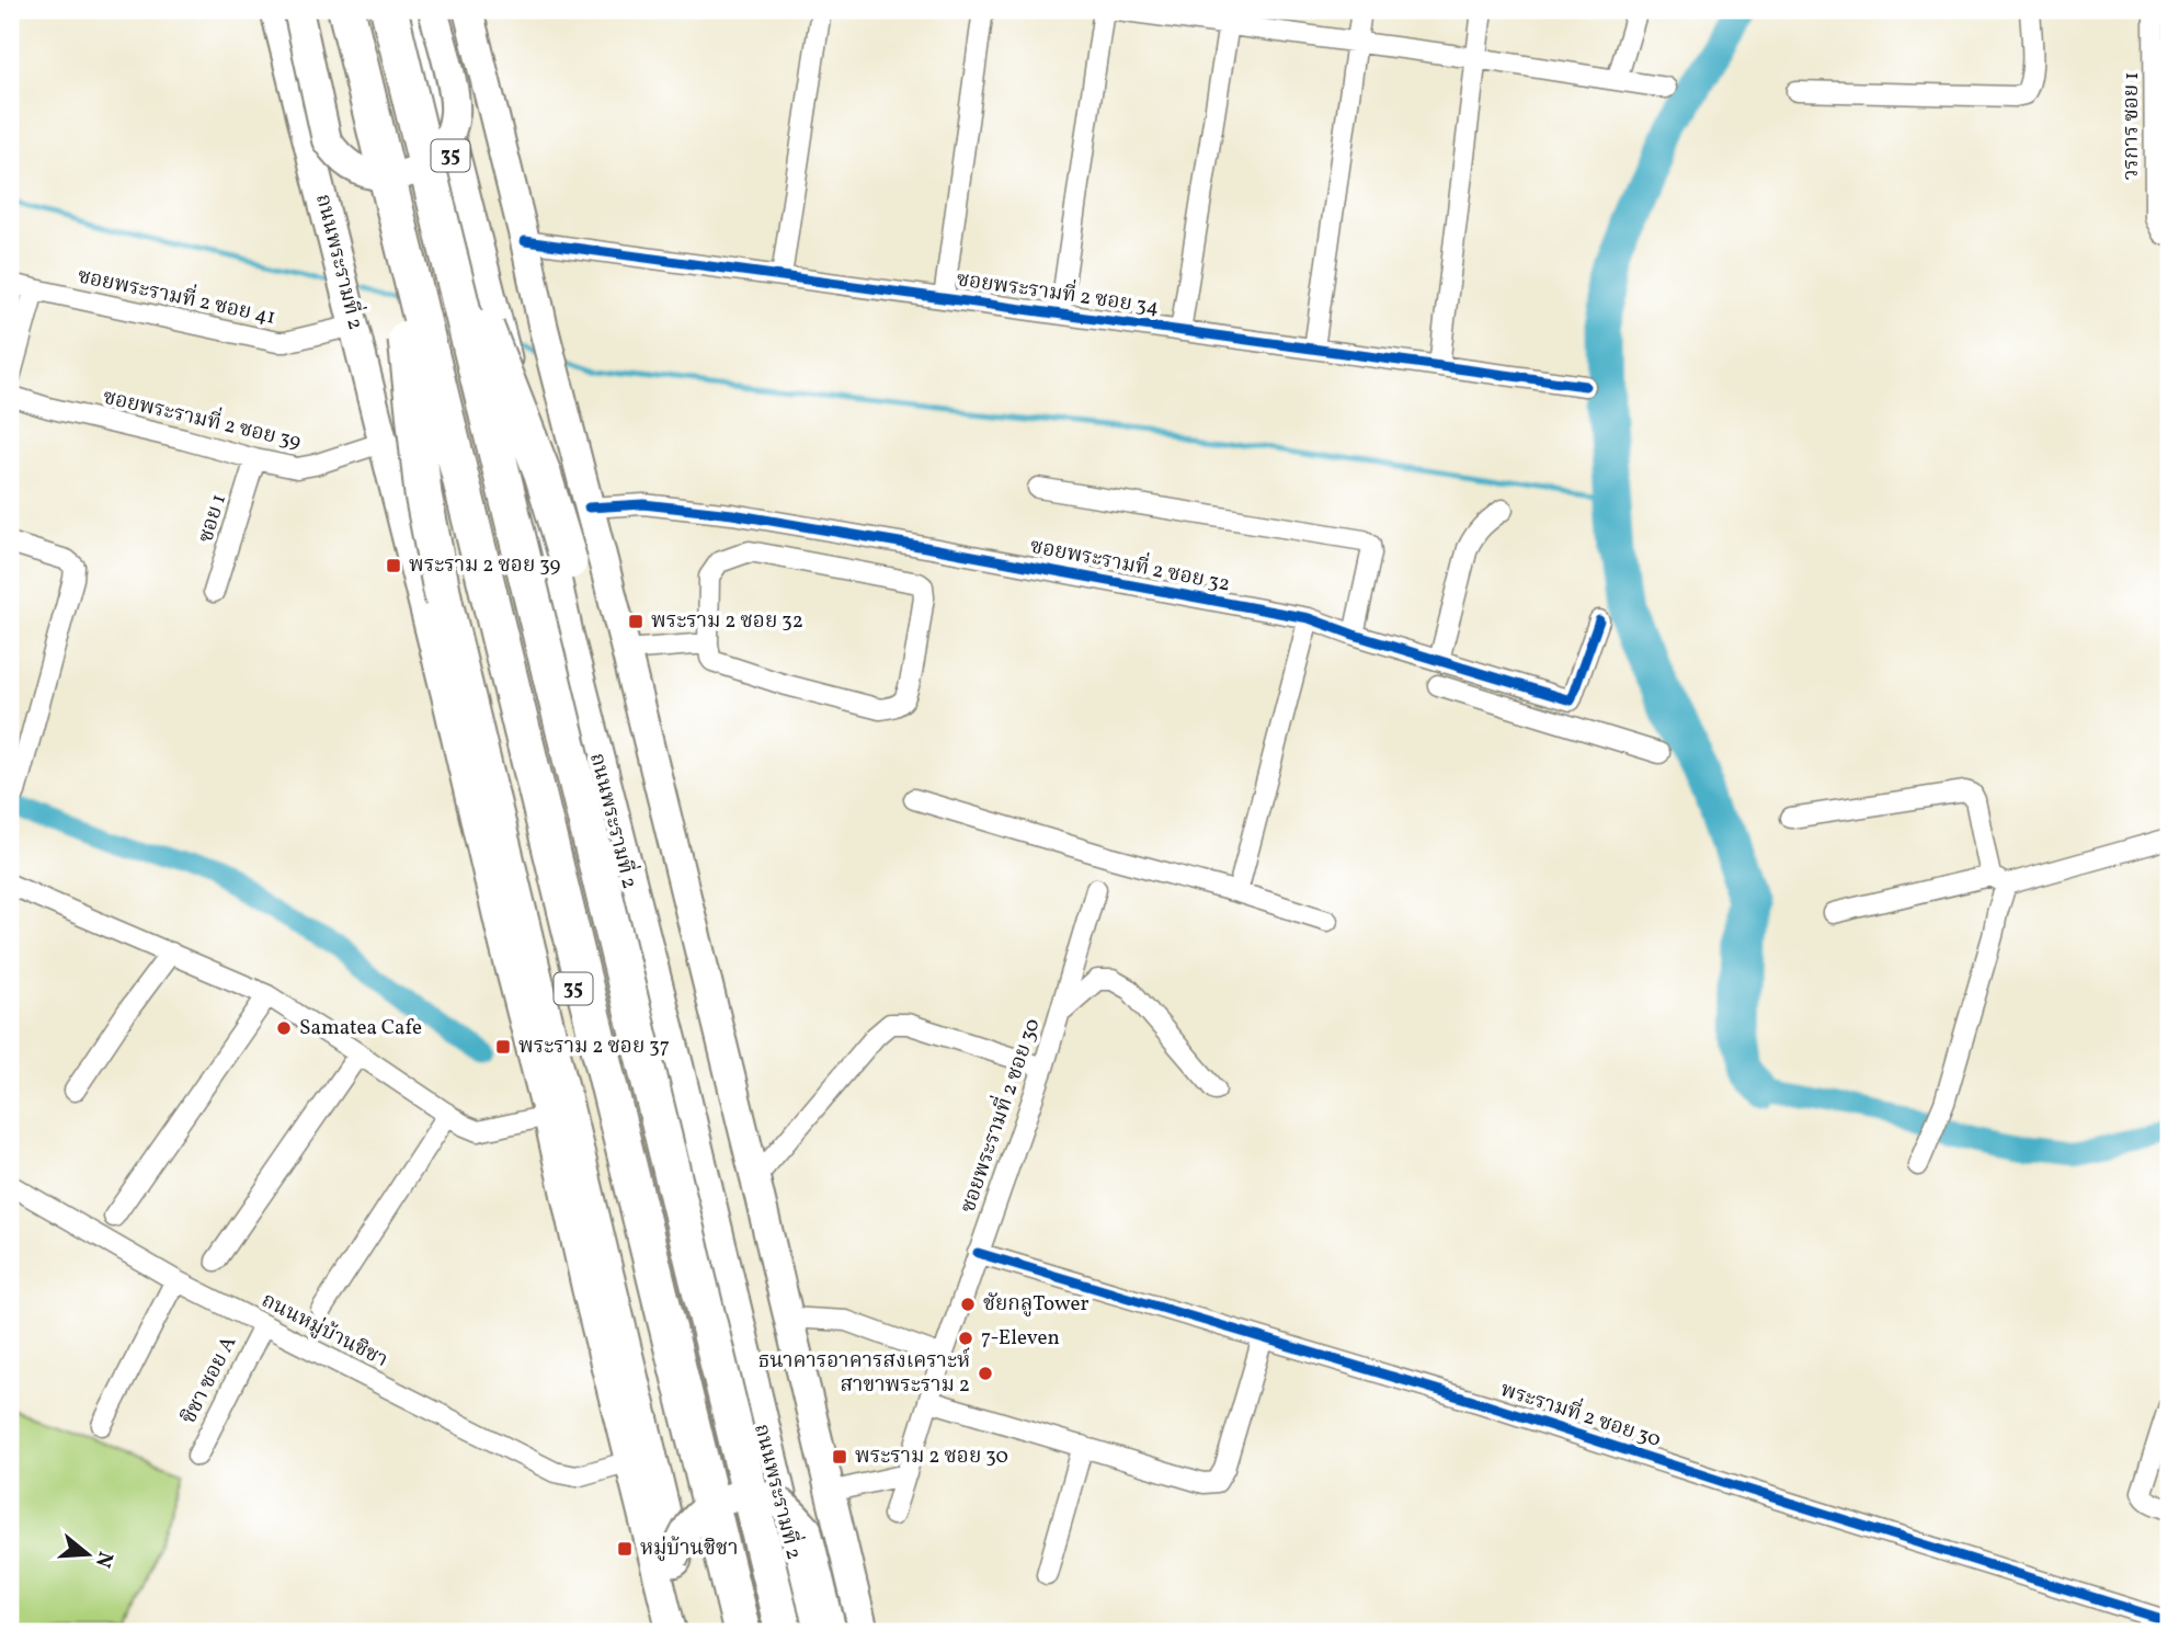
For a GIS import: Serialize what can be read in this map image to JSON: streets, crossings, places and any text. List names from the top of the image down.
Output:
{
  "streets": {
    "highway": ["35", "ถนนพระรามที่ 2"],
    "street": [
      "วรการ ซอย 1",
      "ซอยพระรามที่ 2 ซอย 34",
      "ซอยพระรามที่ 2 ซอย 41",
      "ซอยพระรามที่ 2 ซอย 39",
      "ซอย 1",
      "ซอยพระรามที่ 2 ซอย 32",
      "ซอยพระรามที่ 2 ซอย 30",
      "ถนนหมู่บ้านชิชา",
      "ชิชา ซอย A",
      "พระรามที่ 2 ซอย 30"
    ]
  },
  "crossings": [
    ["35", "ซอยพระรามที่ 2 ซอย 34"],
    ["35", "ซอยพระรามที่ 2 ซอย 32"],
    ["ถนนพระรามที่ 2", "ซอยพระรามที่ 2 ซอย 41"],
    ["ถนนพระรามที่ 2", "ซอยพระรามที่ 2 ซอย 39"],
    ["ถนนพระรามที่ 2", "ถนนหมู่บ้านชิชา"],
    ["ซอยพระรามที่ 2 ซอย 39", "ซอย 1"],
    ["ซอยพระรามที่ 2 ซอย 30", "พระรามที่ 2 ซอย 30"],
    ["ถนนหมู่บ้านชิชา", "ชิชา ซอย A"]
  ],
  "places": {
    "transit": [
      "พระราม 2 ซอย 39",
      "พระราม 2 ซอย 32",
      "พระราม 2 ซอย 37",
      "พระราม 2 ซอย 30",
      "หมู่บ้านชิชา"
    ],
    "other": [
      "Samatea Cafe",
      "ชัยกลูTower",
      "7-Eleven",
      "ธนาคารอาคารสงเคราะห์ สาขาพระราม 2"
    ]
  },
  "north": "right"
}
